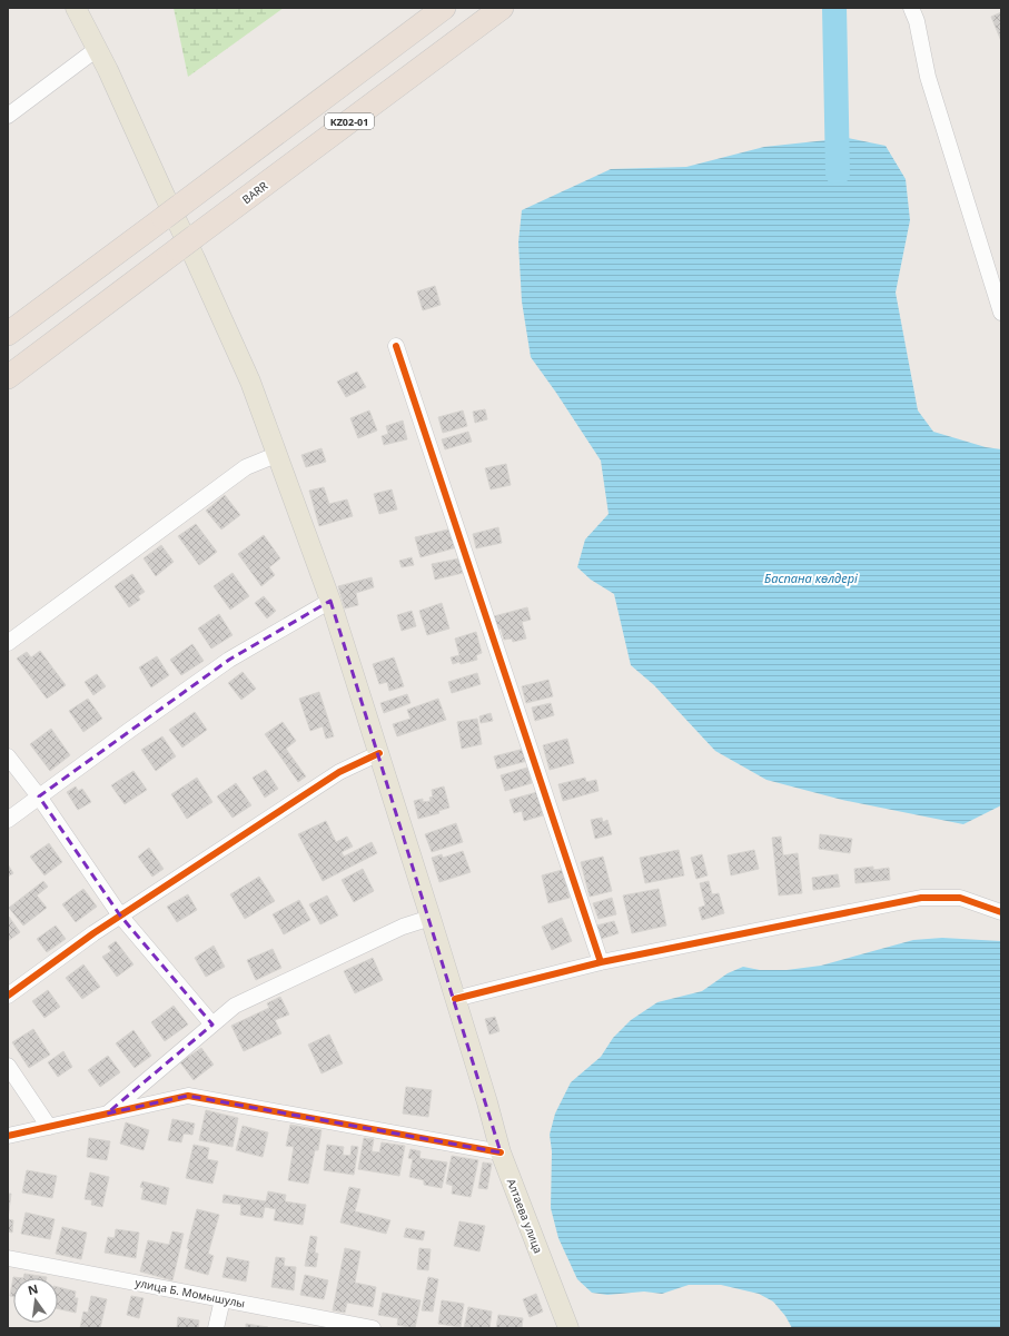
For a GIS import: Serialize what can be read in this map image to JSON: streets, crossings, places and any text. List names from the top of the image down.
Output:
{
  "streets": {
    "highway": ["KZ02-01", "BARR"],
    "main road": ["Алтаева улица"],
    "street": ["улица Б. Момышулы"]
  },
  "water": ["Баспана көлдері"],
  "north": "top"
}
